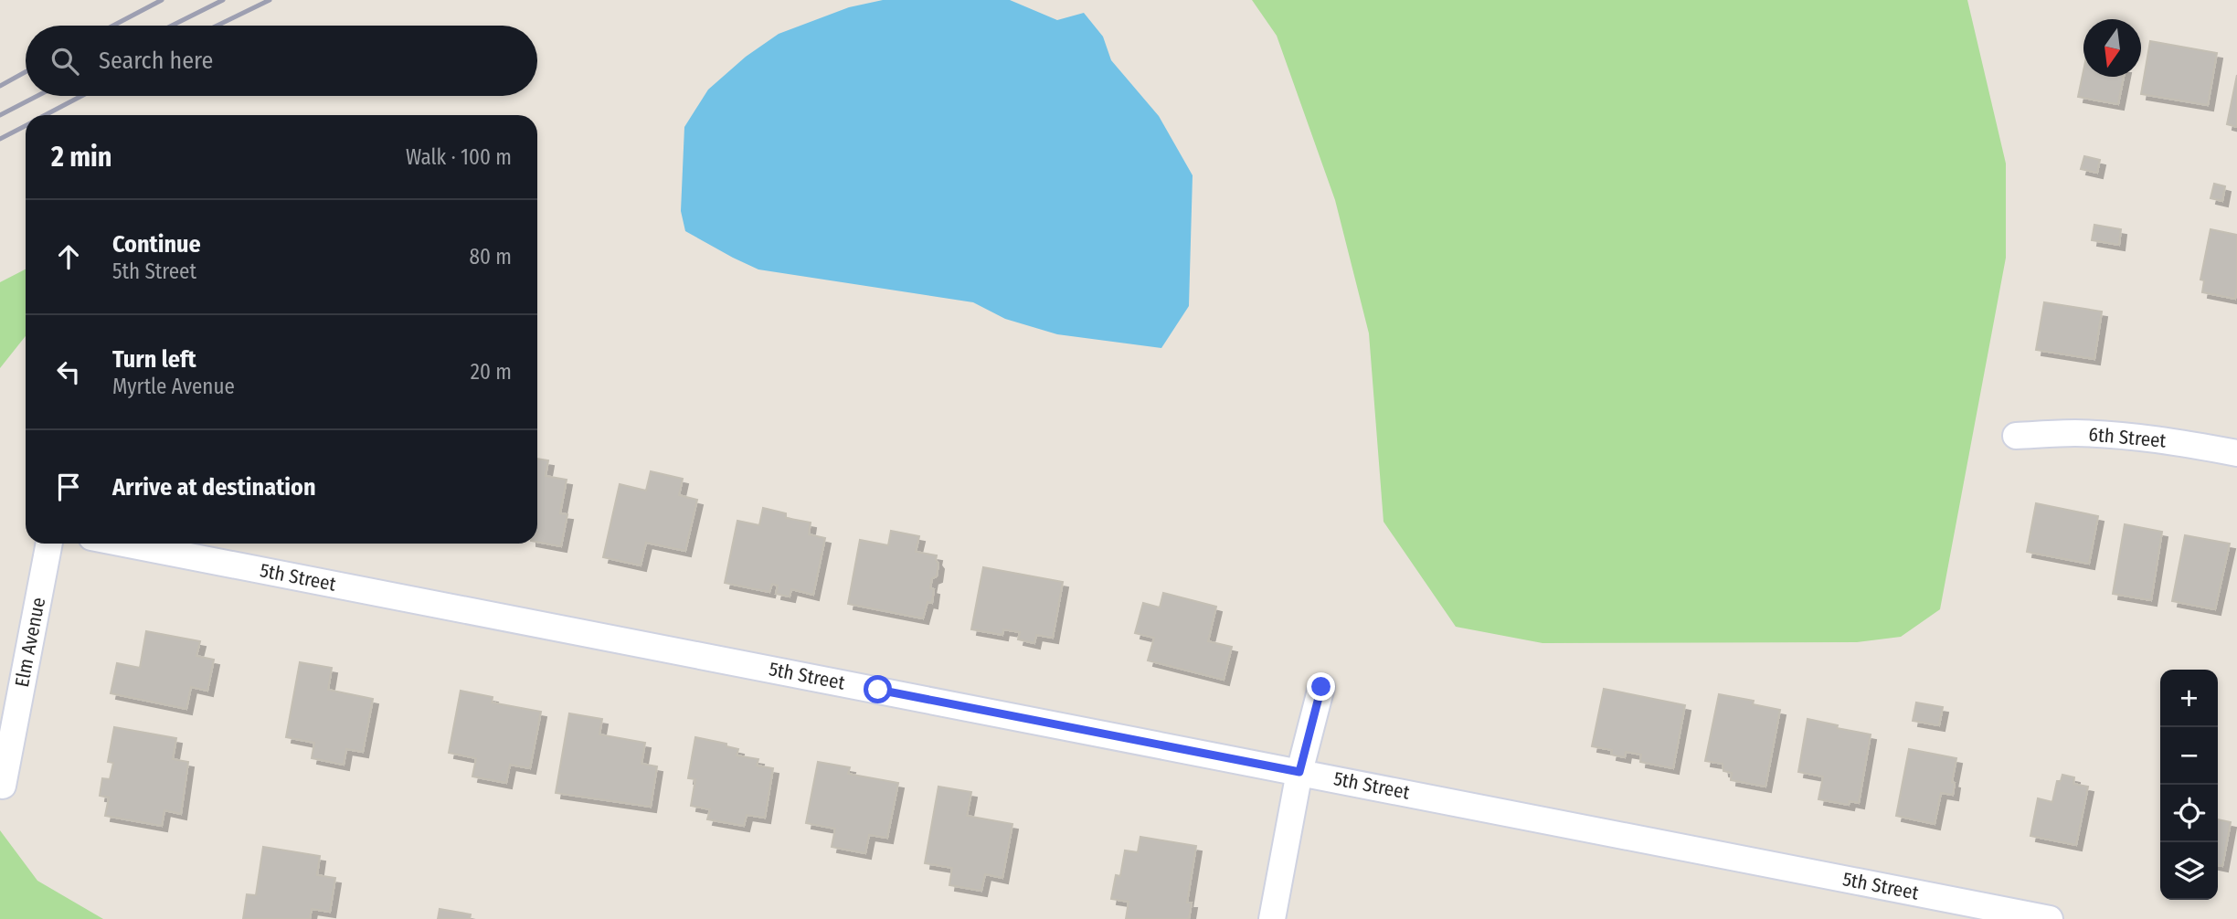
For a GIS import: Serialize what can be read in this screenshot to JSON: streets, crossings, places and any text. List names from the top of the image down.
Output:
{
  "streets": {
    "street": ["6th Street", "5th Street", "Elm Avenue"]
  },
  "north": "bottom",
  "page": {
    "search": "Search here",
    "heading": ["2 min", "Walk · 100 m"],
    "list": [
      ["Continue", "5th Street", "80 m"],
      ["Turn left", "Myrtle Avenue", "20 m"],
      "Arrive at destination"
    ],
    "map_buttons": ["+", "−"]
  }
}
